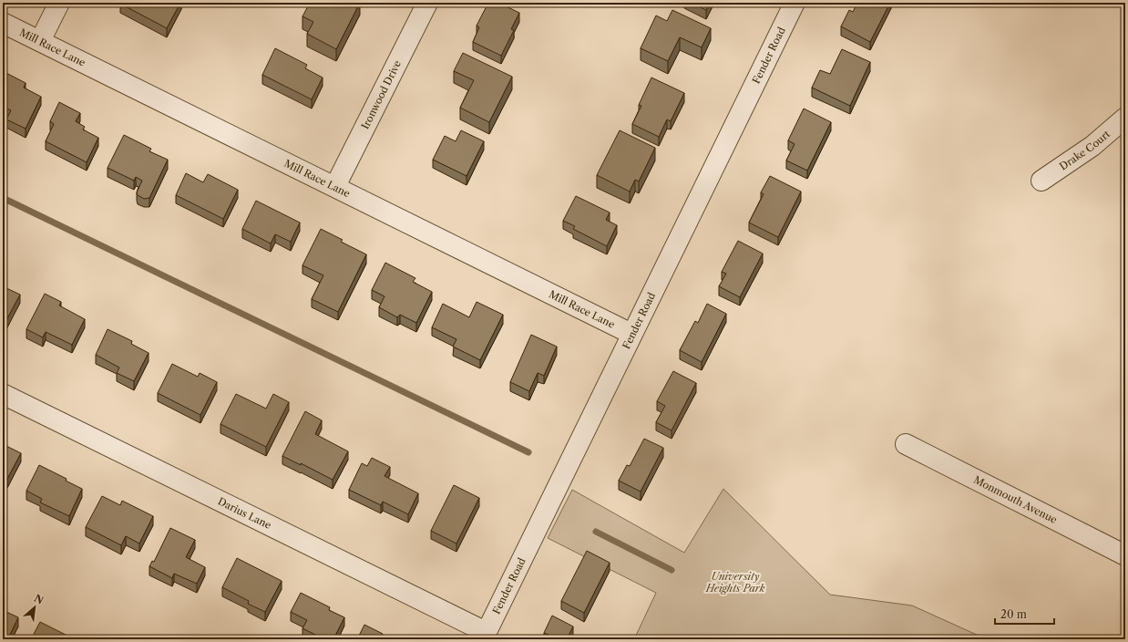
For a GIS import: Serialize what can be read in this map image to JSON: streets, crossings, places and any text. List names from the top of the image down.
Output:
{
  "streets": {
    "street": [
      "Mill Race Lane",
      "Fender Road",
      "Ironwood Drive",
      "Drake Court",
      "Monmouth Avenue",
      "Darius Lane"
    ]
  },
  "crossings": [
    ["Mill Race Lane", "Fender Road"],
    ["Mill Race Lane", "Ironwood Drive"],
    ["Fender Road", "Darius Lane"]
  ],
  "parks": ["University Heights Park"],
  "scale_bar": "20 m",
  "north": "top right"
}
